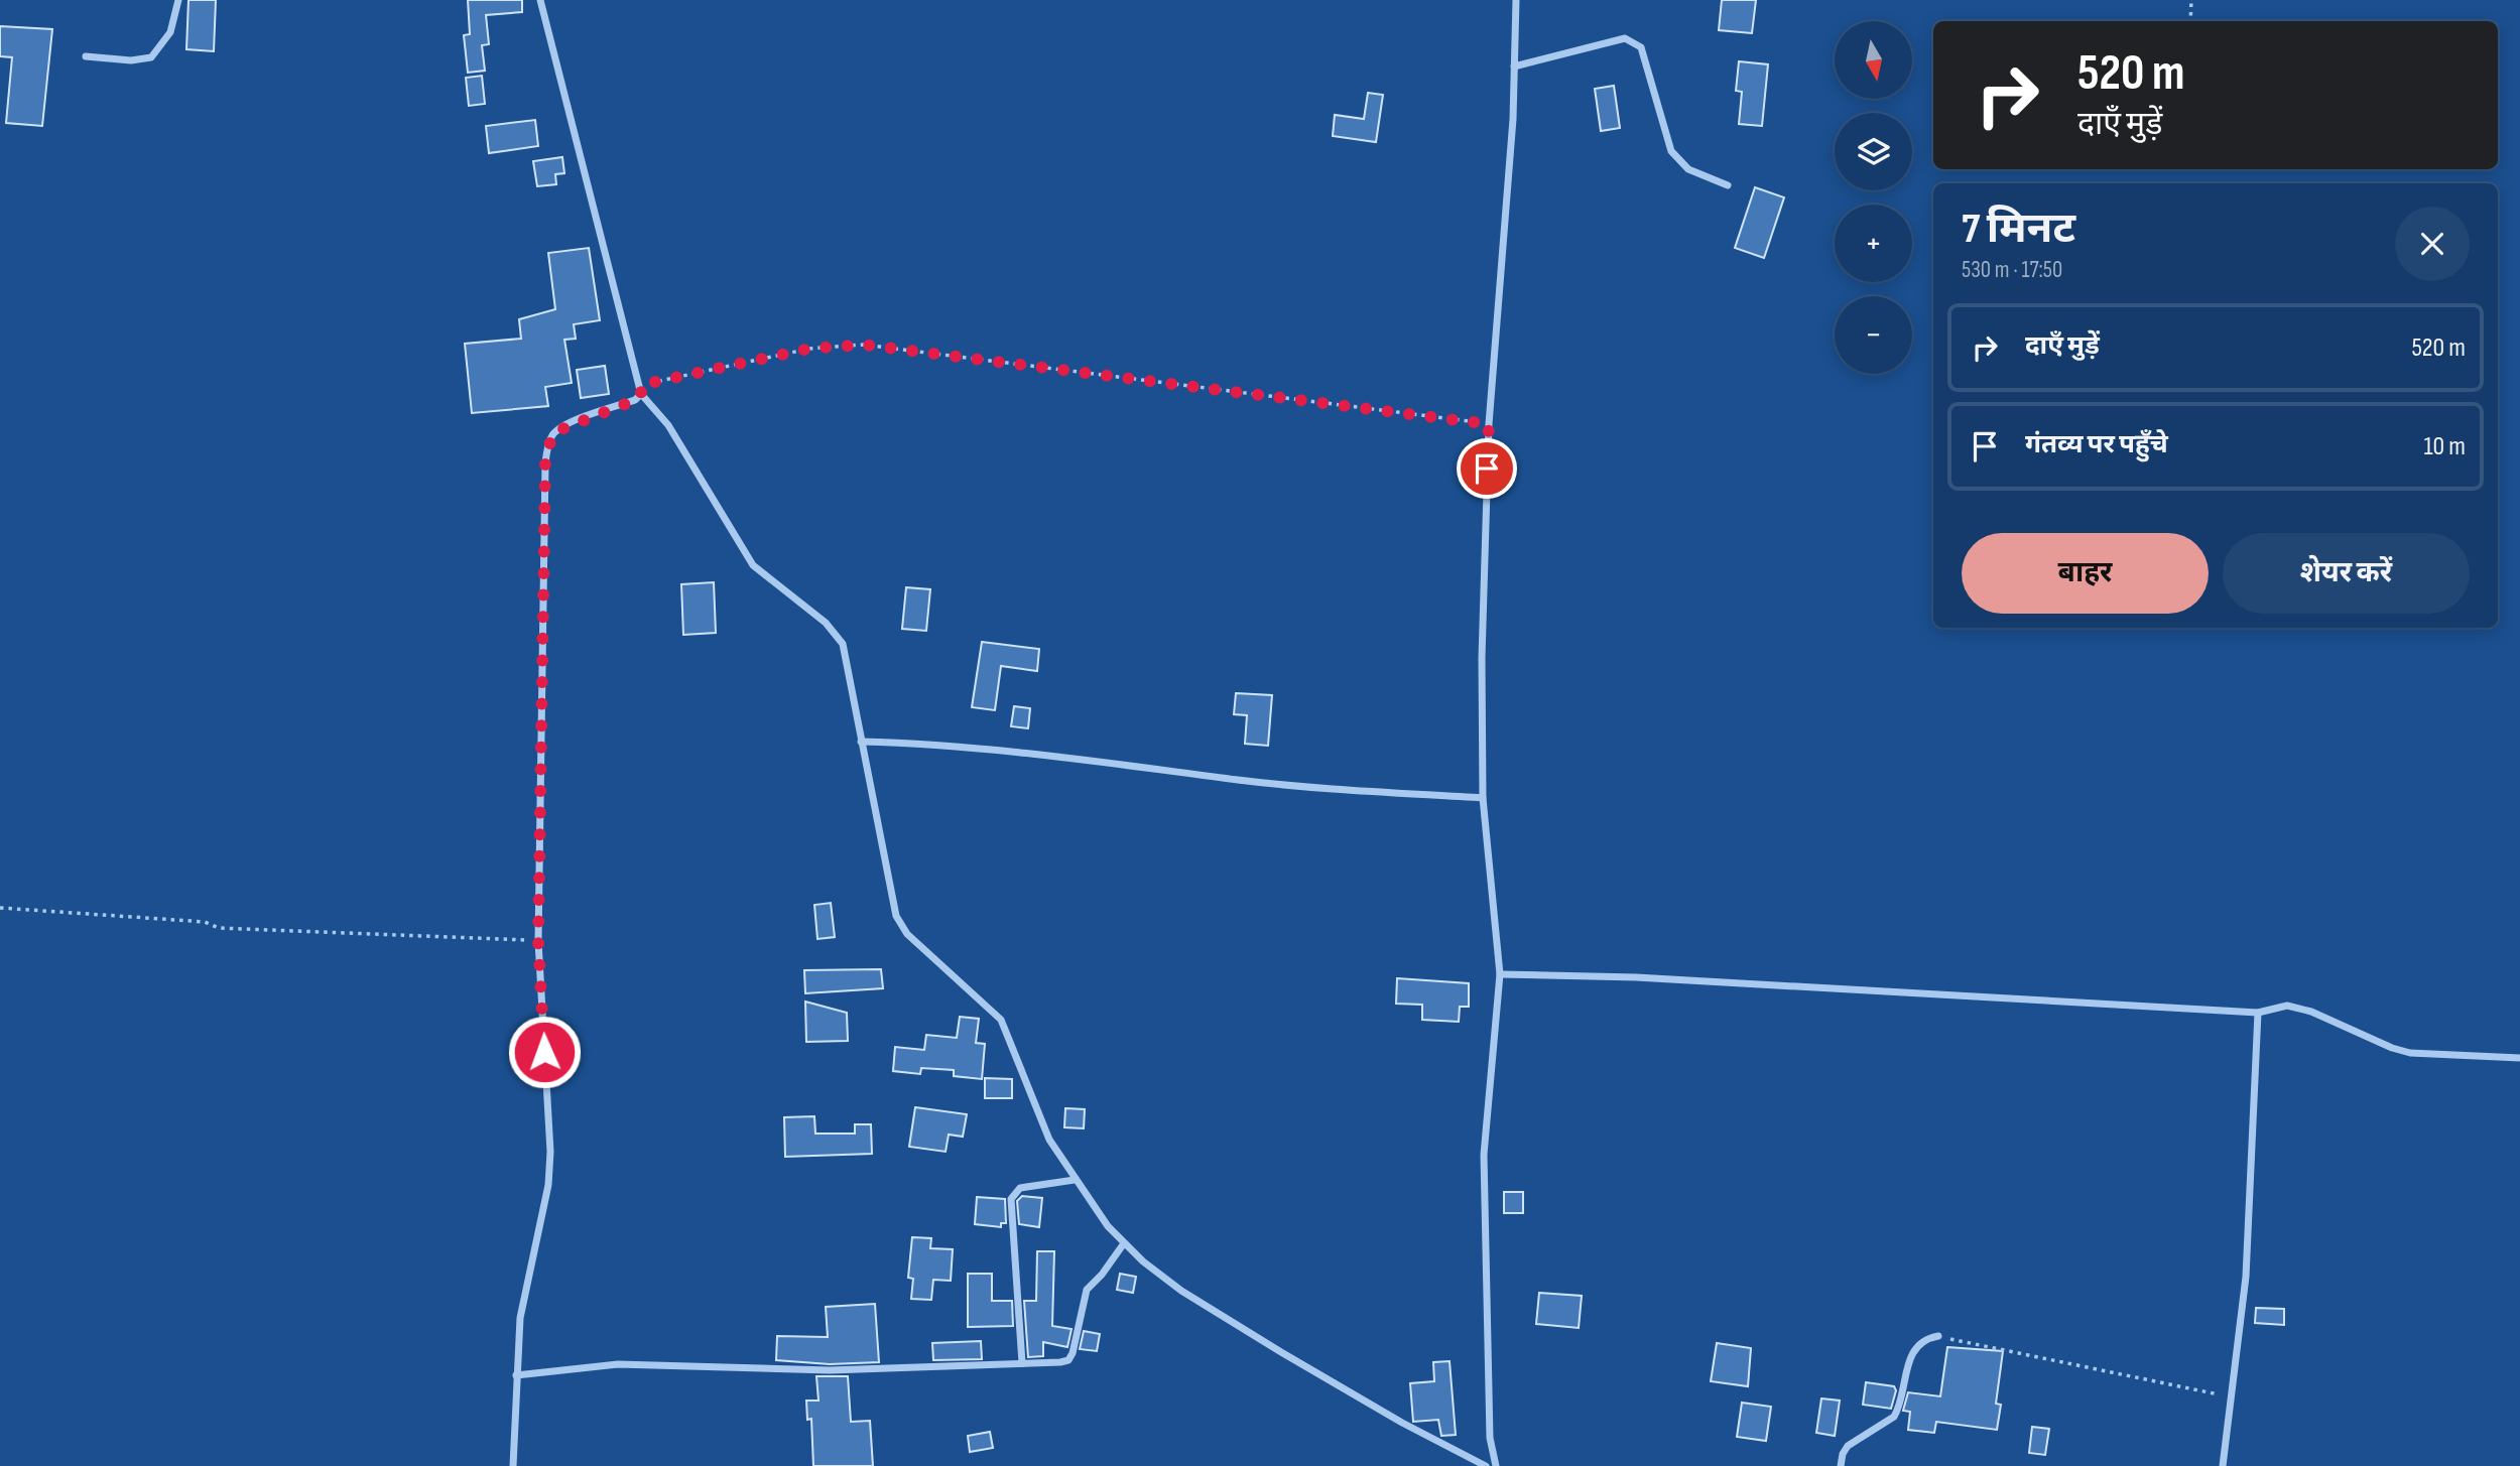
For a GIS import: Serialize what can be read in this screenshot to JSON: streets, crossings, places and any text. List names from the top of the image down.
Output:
{
  "north": "bottom",
  "page": {
    "map_buttons": ["+", "−"],
    "turn": ["520 m", "दाएँ मुड़ें"],
    "heading": ["7 मिनट", "530 m · 17:50"],
    "list": [
      {
        "name": "दाएँ मुड़ें",
        "value": "520 m"
      },
      {
        "name": "गंतव्य पर पहुँचे",
        "value": "10 m"
      }
    ],
    "buttons": ["बाहर", "शेयर करें"]
  }
}
